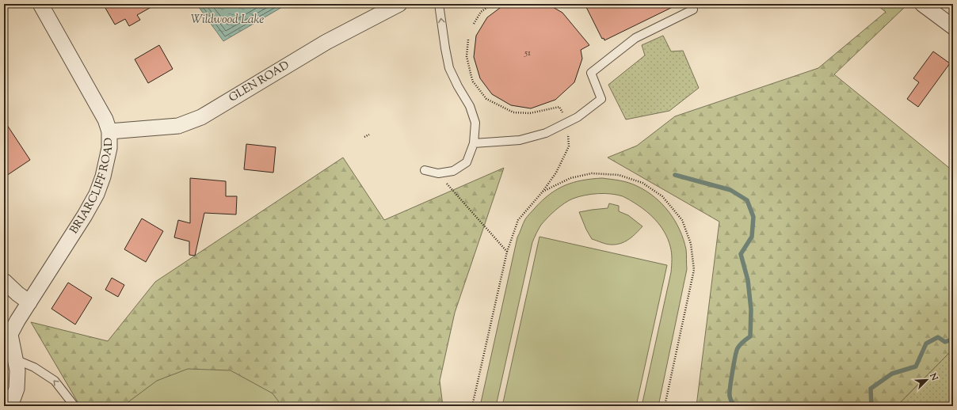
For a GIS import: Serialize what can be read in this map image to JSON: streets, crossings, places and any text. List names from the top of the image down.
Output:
{
  "streets": {
    "street": ["GLEN ROAD", "BRIARCLIFF ROAD"]
  },
  "crossings": [
    ["GLEN ROAD", "BRIARCLIFF ROAD"]
  ],
  "water": ["Wildwood Lake"],
  "house_numbers": ["51"],
  "north": "top right"
}
